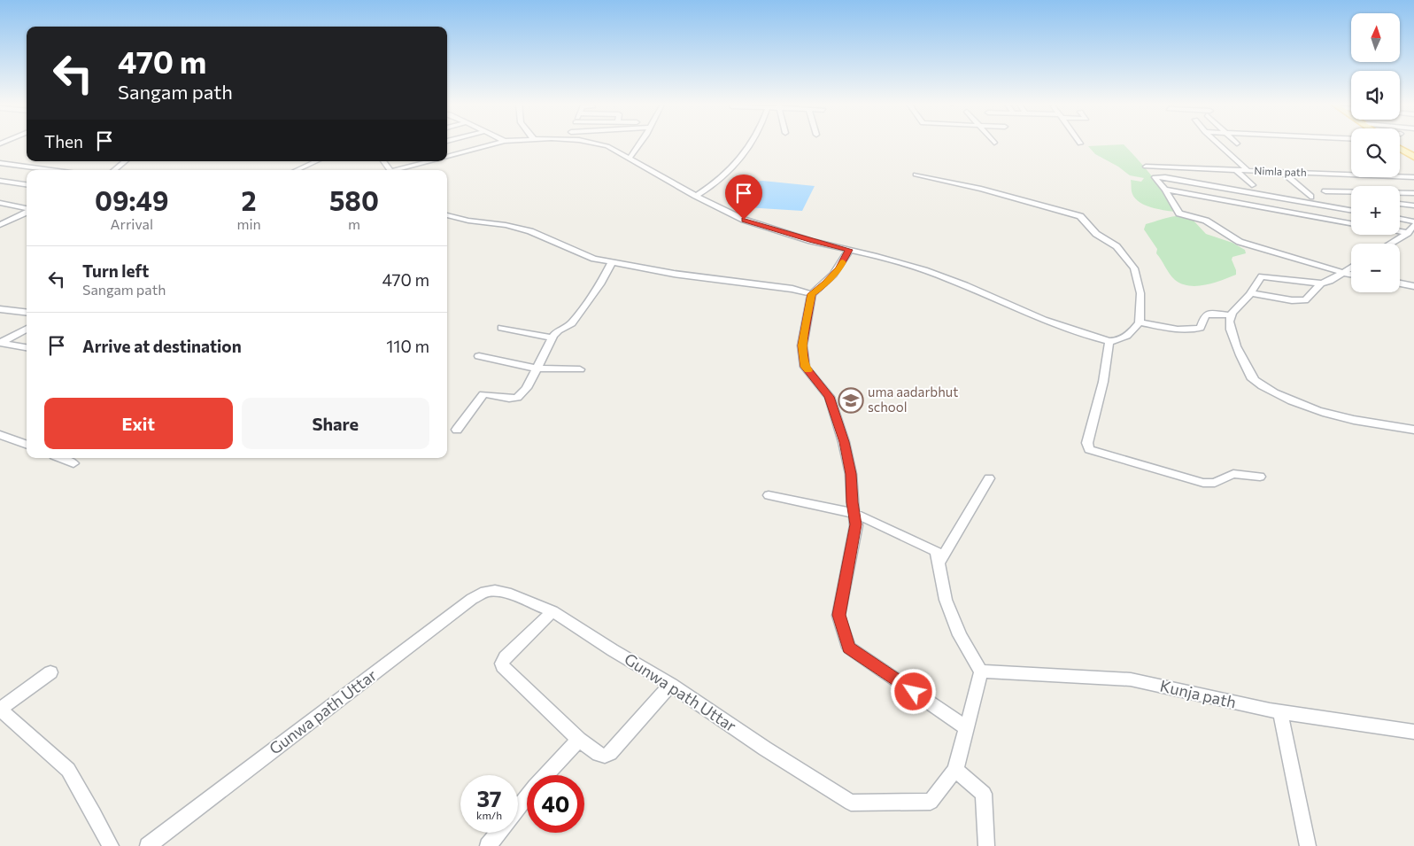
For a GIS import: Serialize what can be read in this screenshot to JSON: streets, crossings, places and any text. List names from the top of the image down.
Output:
{
  "streets": {
    "street": ["Nimla path", "Gunwa path Uttar", "Kunja path"]
  },
  "crossings": [
    ["Gunwa path Uttar", "Kunja path"]
  ],
  "places": {
    "school or university": ["uma aadarbhut school"]
  },
  "north": "top",
  "page": {
    "map_buttons": ["+", "−"],
    "turn": ["470 m", "Sangam path"],
    "then": "Then",
    "eta": [
      "09:49",
      "Arrival",
      "2",
      "min",
      "580",
      "m"
    ],
    "list": [
      {
        "name": "Turn left",
        "note": "Sangam path",
        "value": "470 m"
      },
      {
        "name": "Arrive at destination",
        "value": "110 m"
      }
    ],
    "buttons": ["Exit", "Share"],
    "speed": "37 km/h",
    "limit": "40"
  }
}
